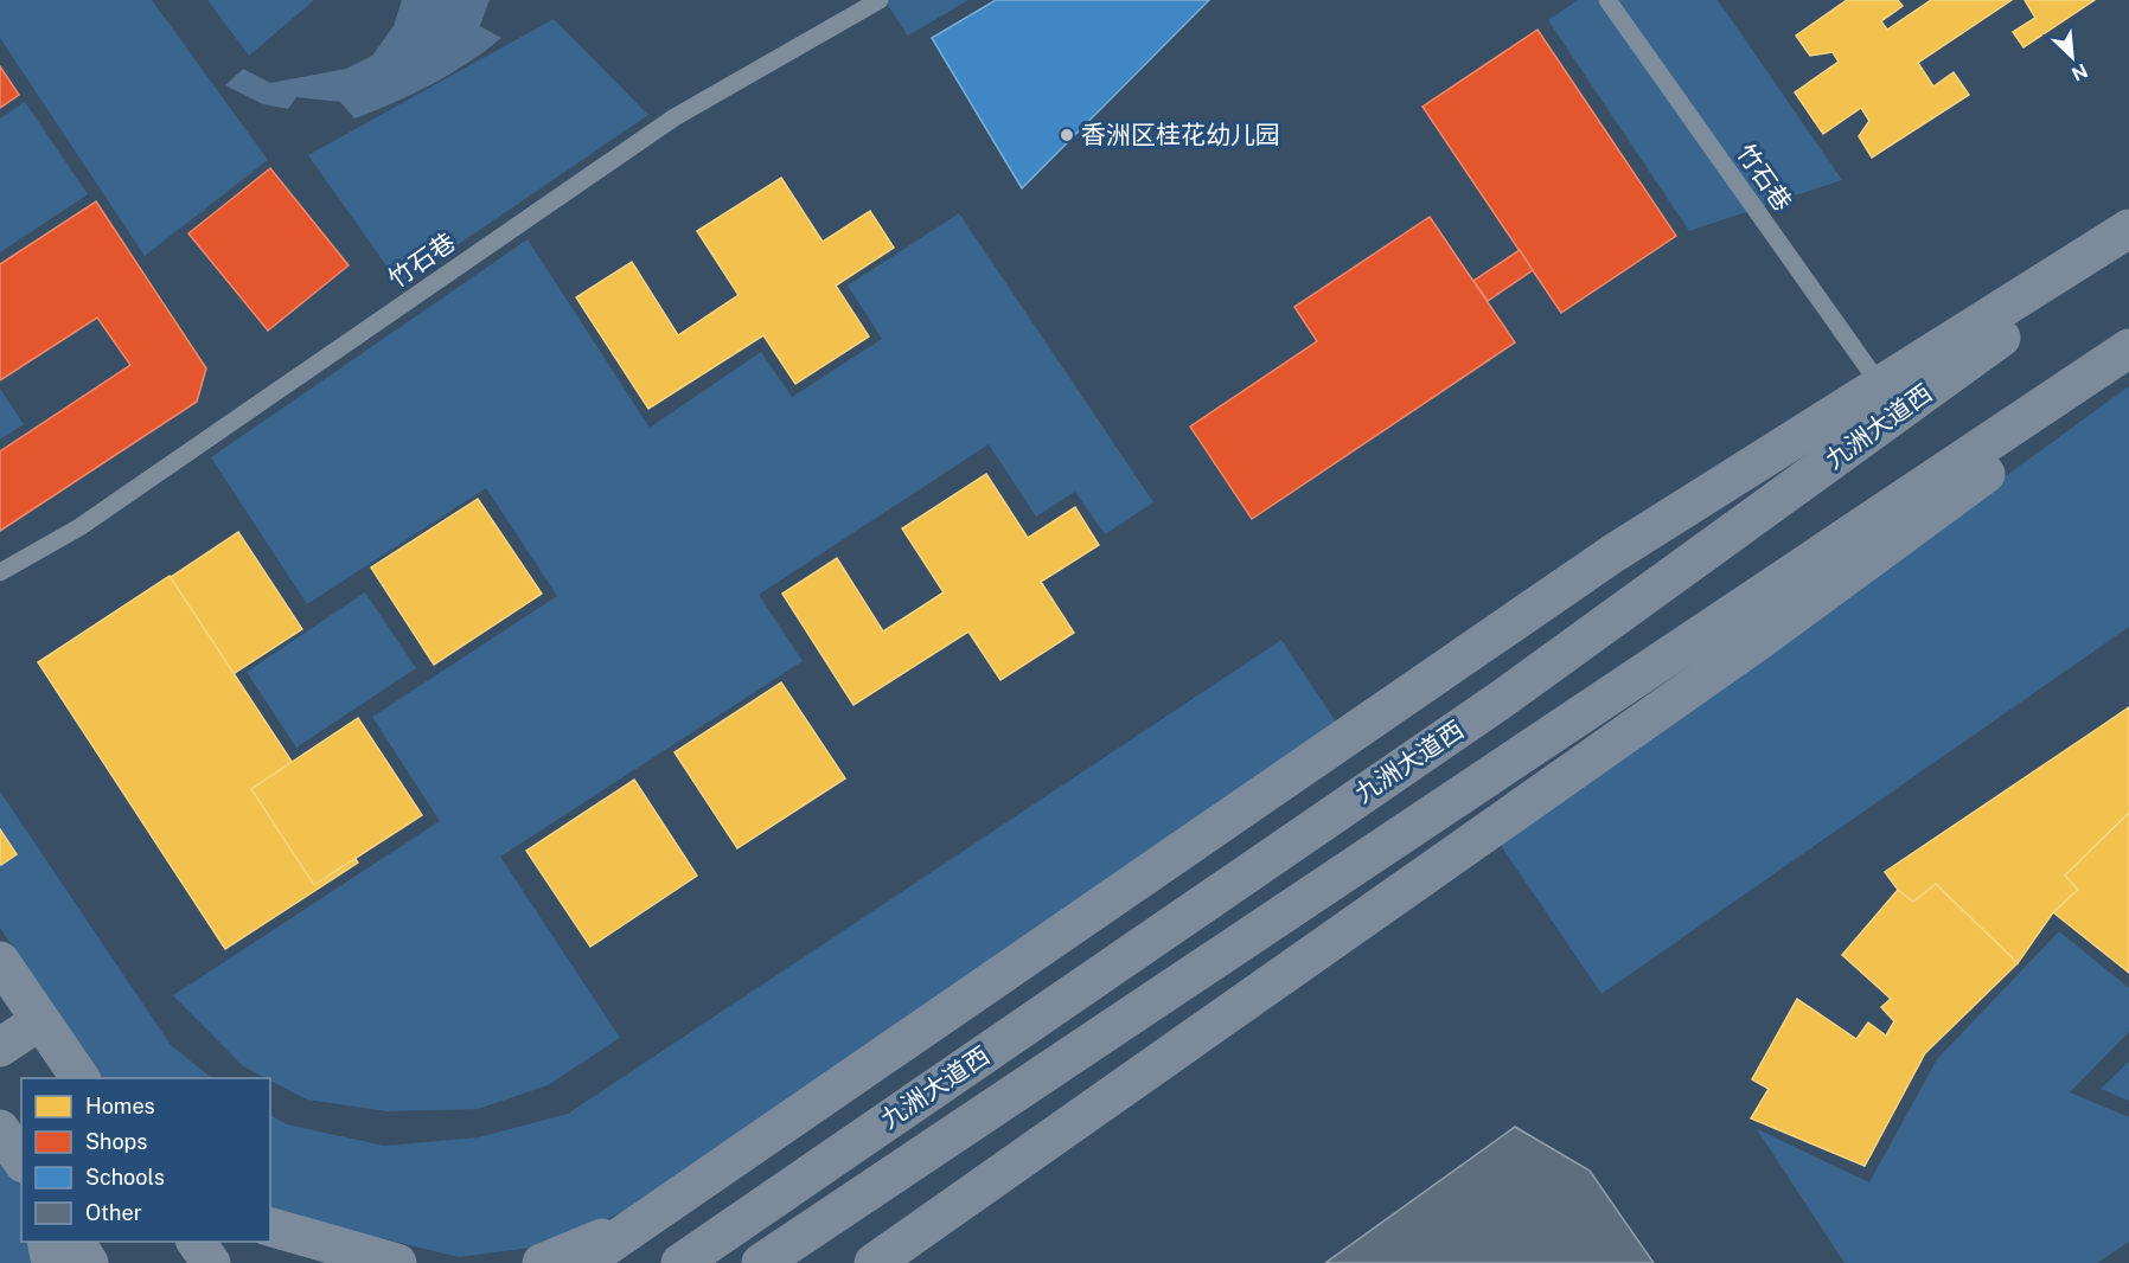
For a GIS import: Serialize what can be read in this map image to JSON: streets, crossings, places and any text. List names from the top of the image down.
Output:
{
  "streets": {
    "main road": ["九洲大道西"],
    "lane": ["竹石巷"]
  },
  "places": ["香洲区桂花幼儿园"],
  "legend": [
    "Homes",
    "Shops",
    "Schools",
    "Other"
  ],
  "north": "bottom right"
}
